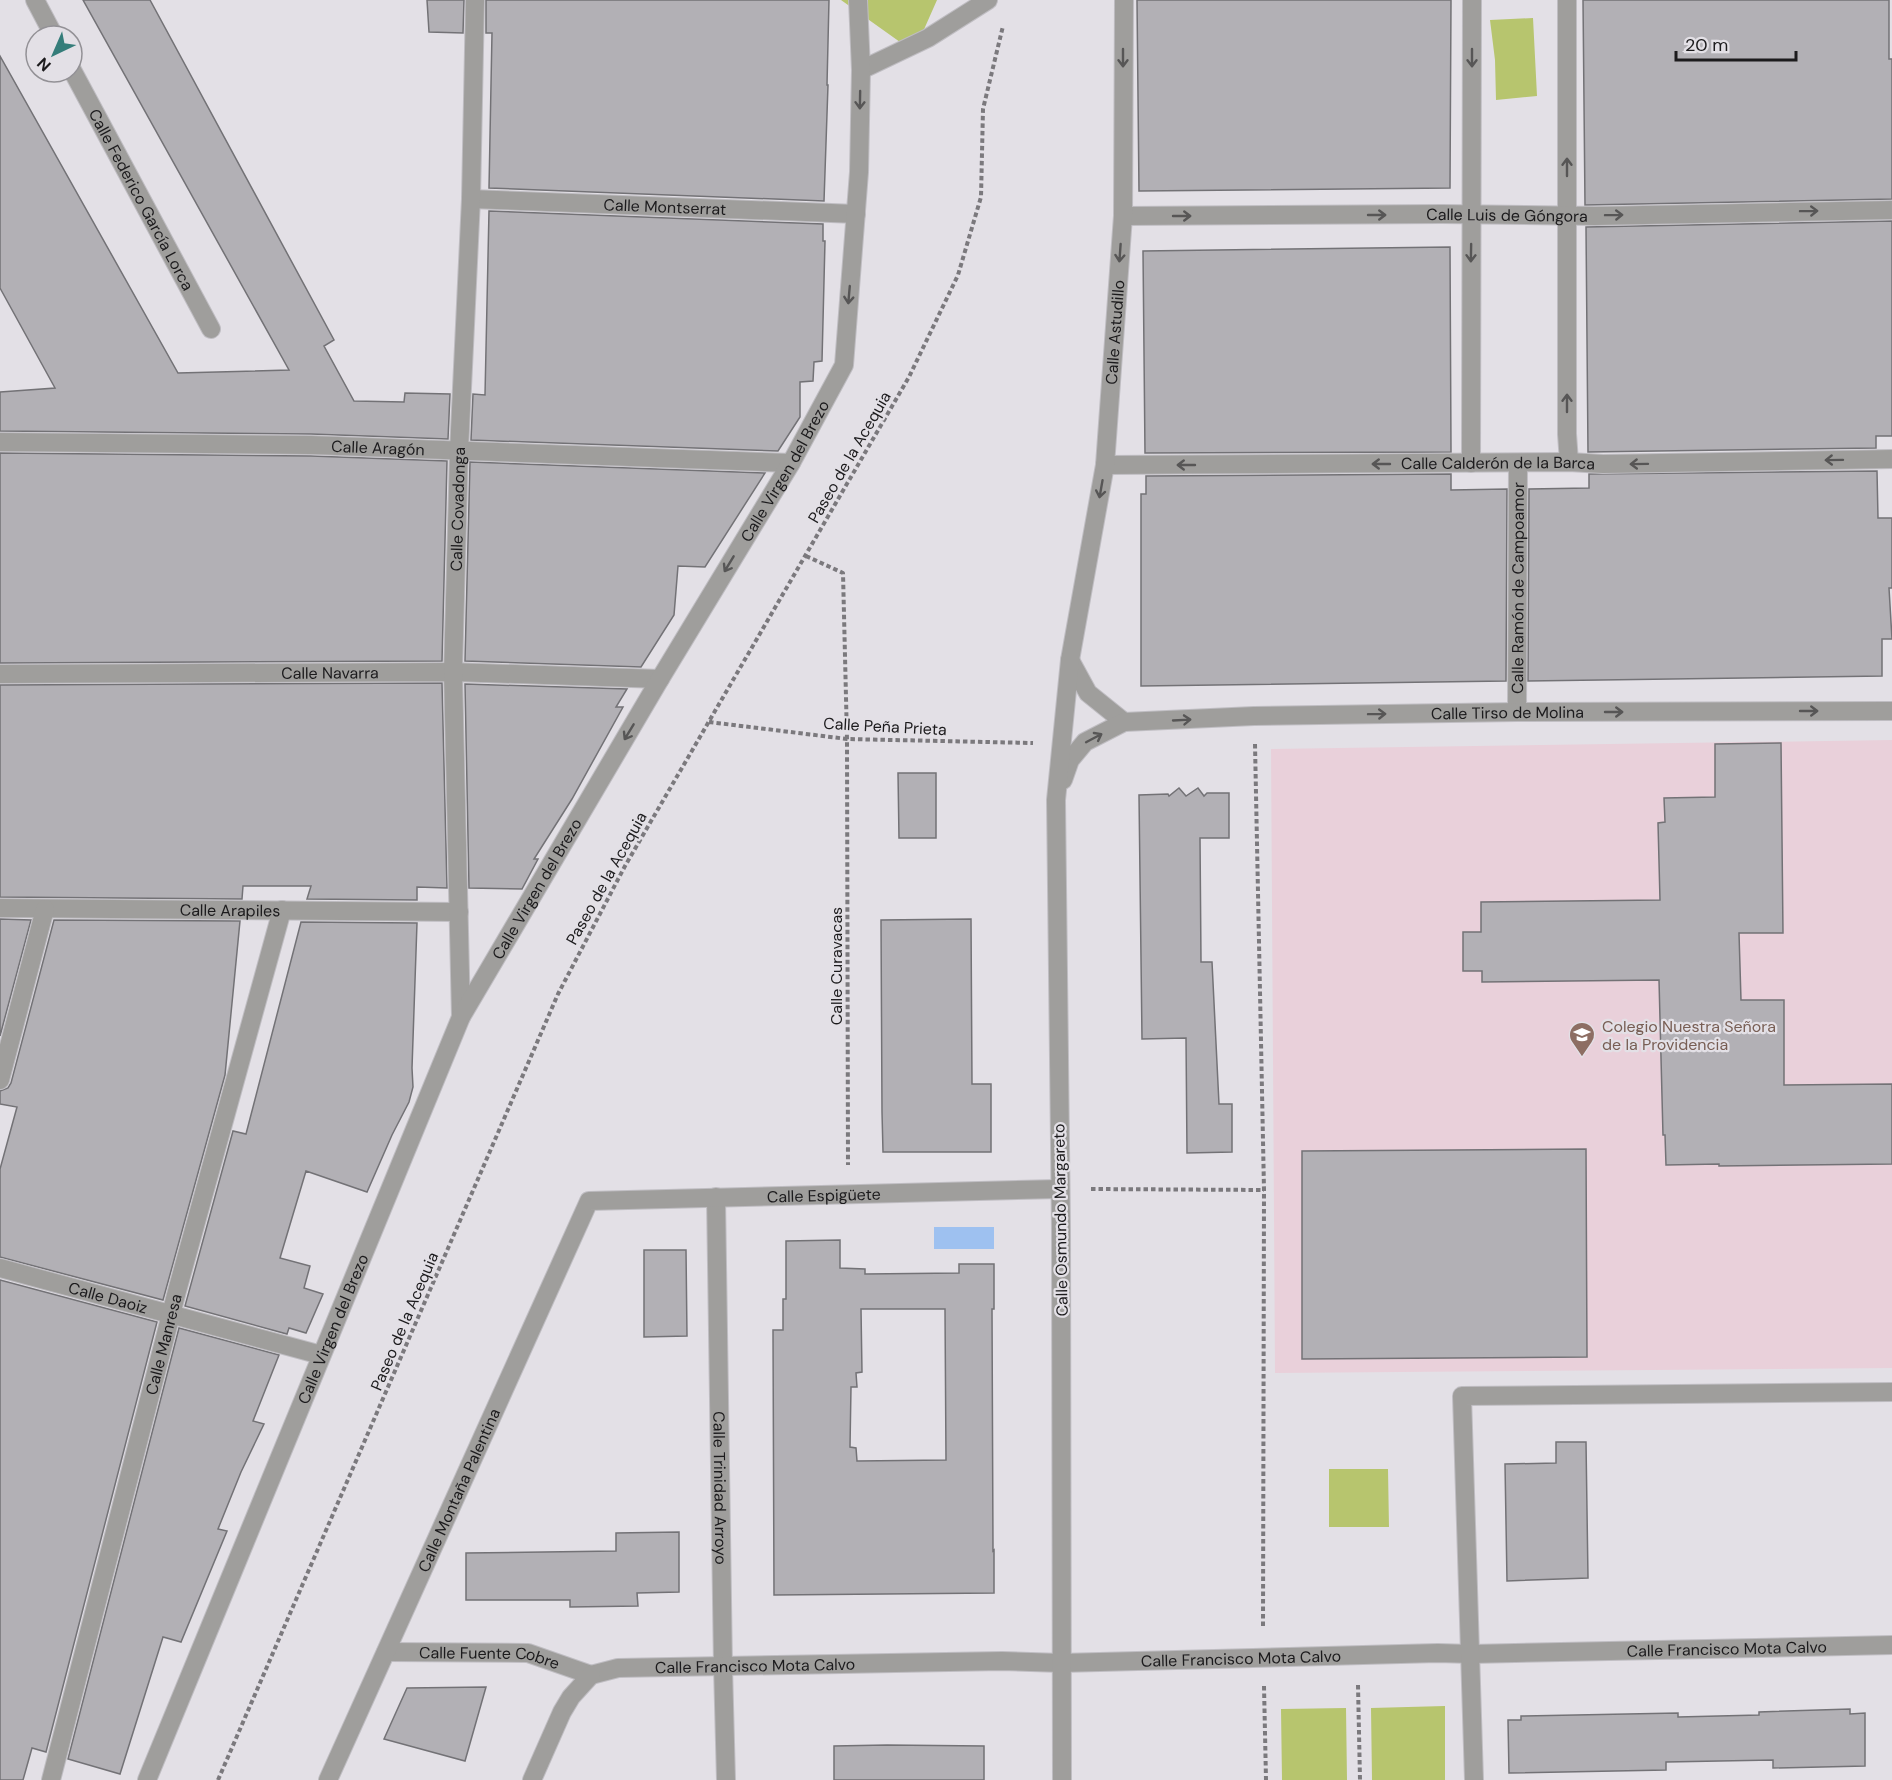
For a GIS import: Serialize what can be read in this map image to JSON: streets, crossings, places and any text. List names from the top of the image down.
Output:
{
  "streets": {
    "street": [
      "Calle Federico García Lorca",
      "Calle Montserrat",
      "Calle Luis de Góngora",
      "Calle Astudillo",
      "Calle Aragón",
      "Calle Calderón de la Barca",
      "Calle Virgen del Brezo",
      "Calle Covadonga",
      "Calle Ramón de Campoamor",
      "Calle Navarra",
      "Calle Tirso de Molina",
      "Calle Arapiles",
      "Calle Espigüete",
      "Calle Osmundo Margareto",
      "Calle Daoiz",
      "Calle Manresa",
      "Calle Trinidad Arroyo",
      "Calle Montaña Palentina",
      "Calle Francisco Mota Calvo",
      "Calle Fuente Cobre"
    ],
    "path": ["Paseo de la Acequia", "Calle Peña Prieta", "Calle Curavacas"]
  },
  "crossings": [
    ["Calle Montserrat", "Calle Virgen del Brezo"],
    ["Calle Montserrat", "Calle Covadonga"],
    ["Calle Luis de Góngora", "Calle Astudillo"],
    ["Calle Astudillo", "Calle Calderón de la Barca"],
    ["Calle Astudillo", "Calle Osmundo Margareto"],
    ["Calle Aragón", "Calle Virgen del Brezo"],
    ["Calle Aragón", "Calle Covadonga"],
    ["Paseo de la Acequia", "Calle Peña Prieta"],
    ["Paseo de la Acequia", "Calle Curavacas"],
    ["Calle Calderón de la Barca", "Calle Ramón de Campoamor"],
    ["Calle Virgen del Brezo", "Calle Covadonga"],
    ["Calle Virgen del Brezo", "Calle Navarra"],
    ["Calle Virgen del Brezo", "Calle Daoiz"],
    ["Calle Covadonga", "Calle Navarra"],
    ["Calle Covadonga", "Calle Arapiles"],
    ["Calle Ramón de Campoamor", "Calle Tirso de Molina"],
    ["Calle Tirso de Molina", "Calle Osmundo Margareto"],
    ["Calle Peña Prieta", "Calle Curavacas"],
    ["Calle Peña Prieta", "Calle Osmundo Margareto"],
    ["Calle Arapiles", "Calle Manresa"],
    ["Calle Curavacas", "Calle Espigüete"],
    ["Calle Espigüete", "Calle Osmundo Margareto"],
    ["Calle Espigüete", "Calle Trinidad Arroyo"],
    ["Calle Espigüete", "Calle Montaña Palentina"],
    ["Calle Osmundo Margareto", "Calle Francisco Mota Calvo"],
    ["Calle Daoiz", "Calle Manresa"],
    ["Calle Trinidad Arroyo", "Calle Francisco Mota Calvo"],
    ["Calle Montaña Palentina", "Calle Fuente Cobre"],
    ["Calle Francisco Mota Calvo", "Calle Fuente Cobre"]
  ],
  "one_way": [
    "Calle Luis de Góngora",
    "Calle Astudillo",
    "Calle Calderón de la Barca",
    "Calle Virgen del Brezo",
    "Calle Tirso de Molina"
  ],
  "places": {
    "school or university": ["Colegio Nuestra Señora de la Providencia"]
  },
  "scale_bar": "20 m",
  "north": "bottom left"
}
